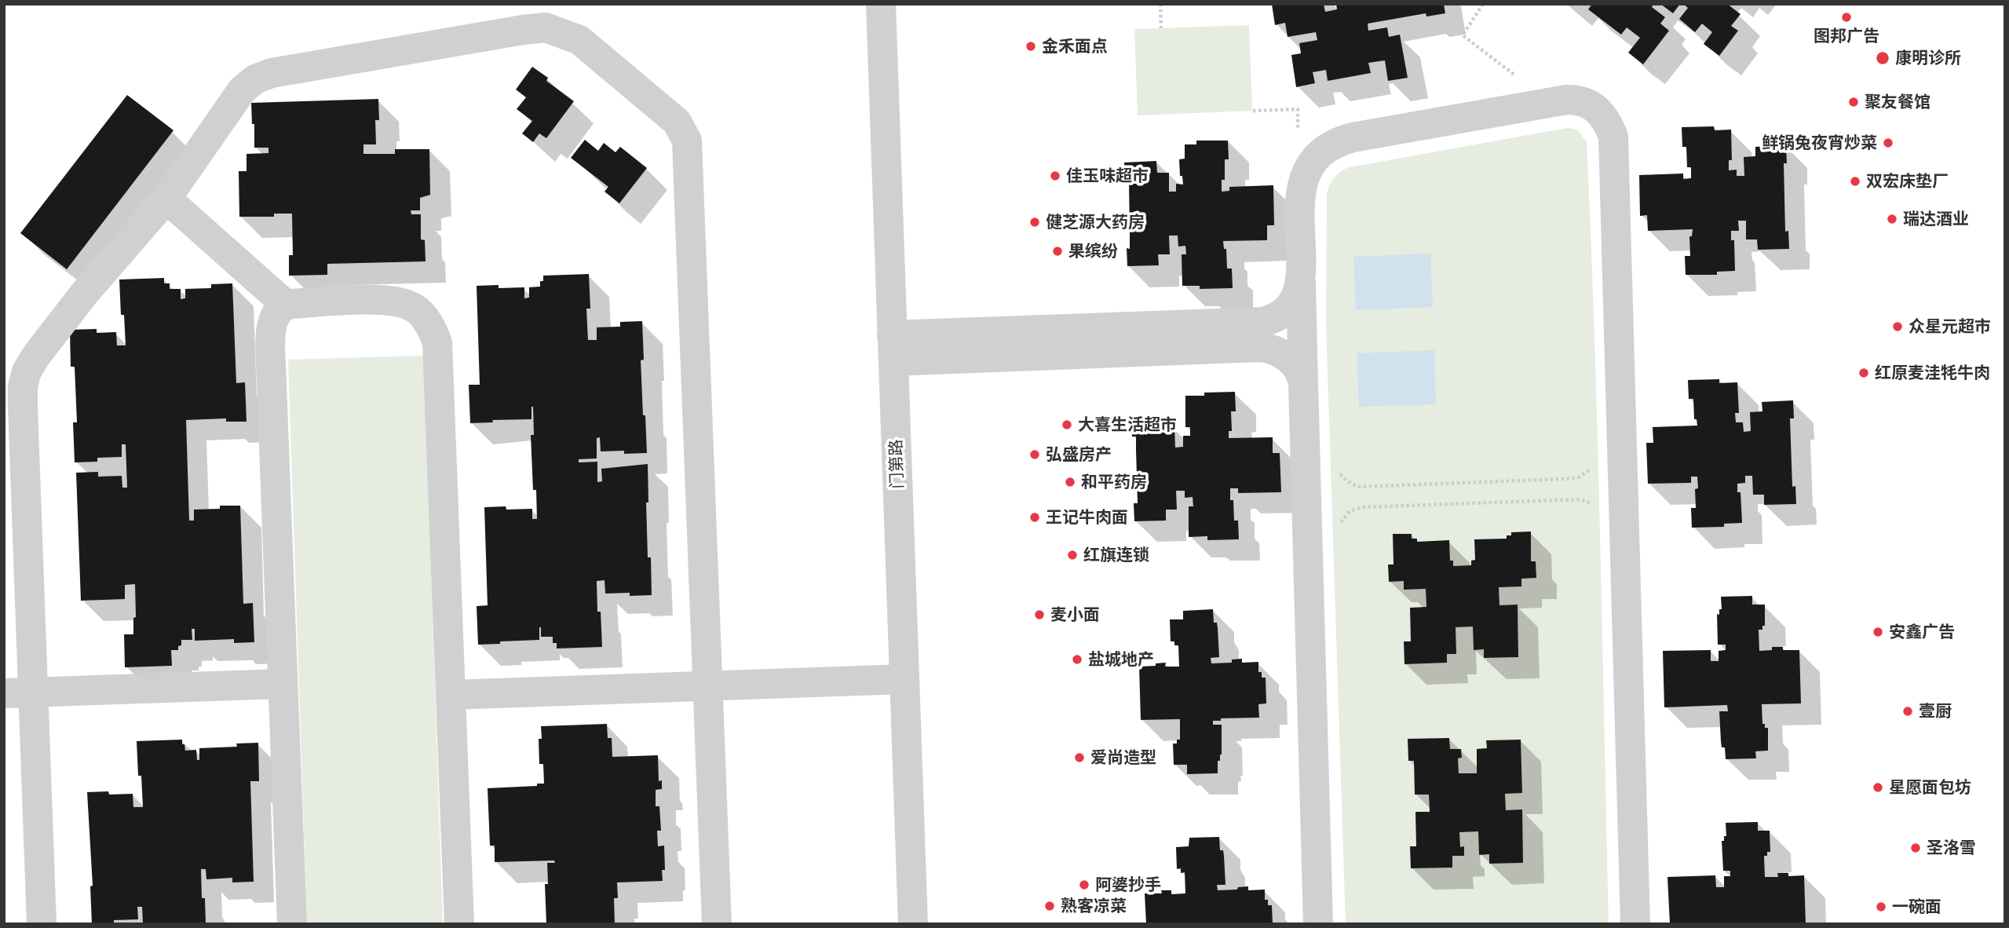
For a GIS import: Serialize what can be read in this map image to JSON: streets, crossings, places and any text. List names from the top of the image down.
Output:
{
  "streets": {
    "street": ["门第路"]
  },
  "places": [
    "图邦广告",
    "金禾面点",
    "康明诊所",
    "聚友餐馆",
    "鲜锅兔夜宵炒菜",
    "佳玉味超市",
    "双宏床垫厂",
    "瑞达酒业",
    "健芝源大药房",
    "果缤纷",
    "众星元超市",
    "红原麦洼牦牛肉",
    "大喜生活超市",
    "弘盛房产",
    "和平药房",
    "王记牛肉面",
    "红旗连锁",
    "麦小面",
    "安鑫广告",
    "盐城地产",
    "壹厨",
    "爱尚造型",
    "星愿面包坊",
    "圣洛雪",
    "阿婆抄手",
    "熟客凉菜",
    "一碗面"
  ]
}
